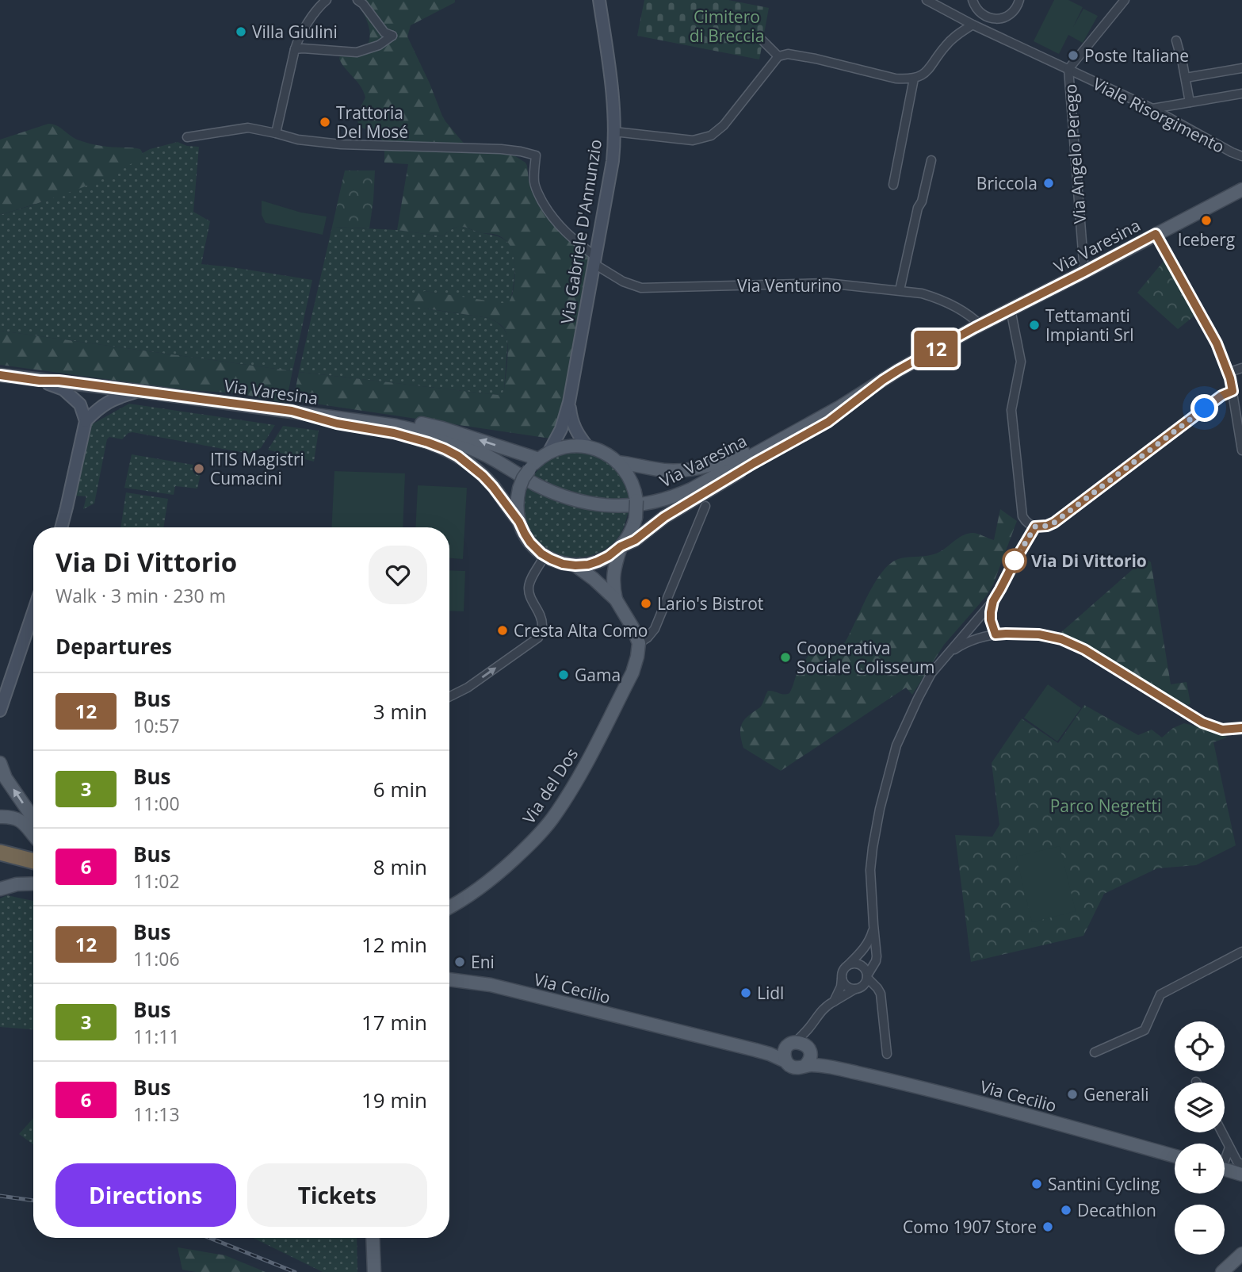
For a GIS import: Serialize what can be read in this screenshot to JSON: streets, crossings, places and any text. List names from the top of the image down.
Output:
{
  "streets": {
    "main road": [
      "Via Gabriele D'Annunzio",
      "Via Varesina",
      "Via del Dos",
      "Via Cecilio"
    ],
    "street": ["Viale Risorgimento", "Via Angelo Perego", "Via Venturino"]
  },
  "crossings": [
    ["Viale Risorgimento", "Via Angelo Perego"],
    ["Via Angelo Perego", "Via Varesina"],
    ["Via Gabriele D'Annunzio", "Via Venturino"],
    ["Via Varesina", "Via Venturino"]
  ],
  "parks": ["Cimitero di Breccia", "Parco Negretti"],
  "places": [
    "Villa Giulini",
    "Poste Italiane",
    "Trattoria Del Mosé",
    "Briccola",
    "Iceberg",
    "Tettamanti Impianti Srl",
    "ITIS Magistri Cumacini",
    "Via Di Vittorio",
    "Lario's Bistrot",
    "Cresta Alta Como",
    "Cooperativa Sociale Colisseum",
    "Gama",
    "Eni",
    "Lidl",
    "Generali",
    "Santini Cycling",
    "Decathlon",
    "Como 1907 Store"
  ],
  "lines": ["bus line 12"],
  "page": {
    "on_map": "12",
    "heading": [
      ["Via Di Vittorio", "Walk · 3 min · 230 m"],
      "Departures"
    ],
    "list": [
      {
        "mark": "12",
        "name": "Bus",
        "note": "10:57",
        "value": "3 min"
      },
      {
        "mark": "3",
        "name": "Bus",
        "note": "11:00",
        "value": "6 min"
      },
      {
        "mark": "6",
        "name": "Bus",
        "note": "11:02",
        "value": "8 min"
      },
      {
        "mark": "12",
        "name": "Bus",
        "note": "11:06",
        "value": "12 min"
      },
      {
        "mark": "3",
        "name": "Bus",
        "note": "11:11",
        "value": "17 min"
      },
      {
        "mark": "6",
        "name": "Bus",
        "note": "11:13",
        "value": "19 min"
      }
    ],
    "map_buttons": ["+", "−"],
    "buttons": ["Directions", "Tickets"]
  }
}
